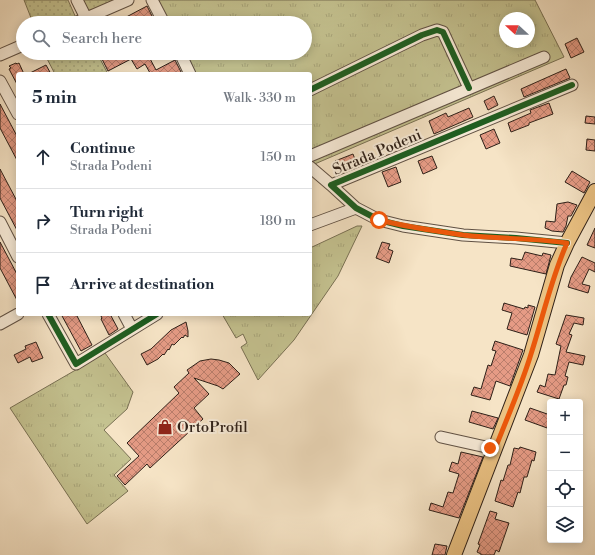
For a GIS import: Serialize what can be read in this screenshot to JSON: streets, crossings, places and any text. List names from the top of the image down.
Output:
{
  "streets": {
    "street": ["Strada Podeni"]
  },
  "places": {
    "shop": ["OrtoProfil"]
  },
  "north": "left",
  "page": {
    "search": "Search here",
    "heading": ["5 min", "Walk · 330 m"],
    "list": [
      ["Continue", "Strada Podeni", "150 m"],
      ["Turn right", "Strada Podeni", "180 m"],
      "Arrive at destination"
    ],
    "map_buttons": ["+", "−"]
  }
}
